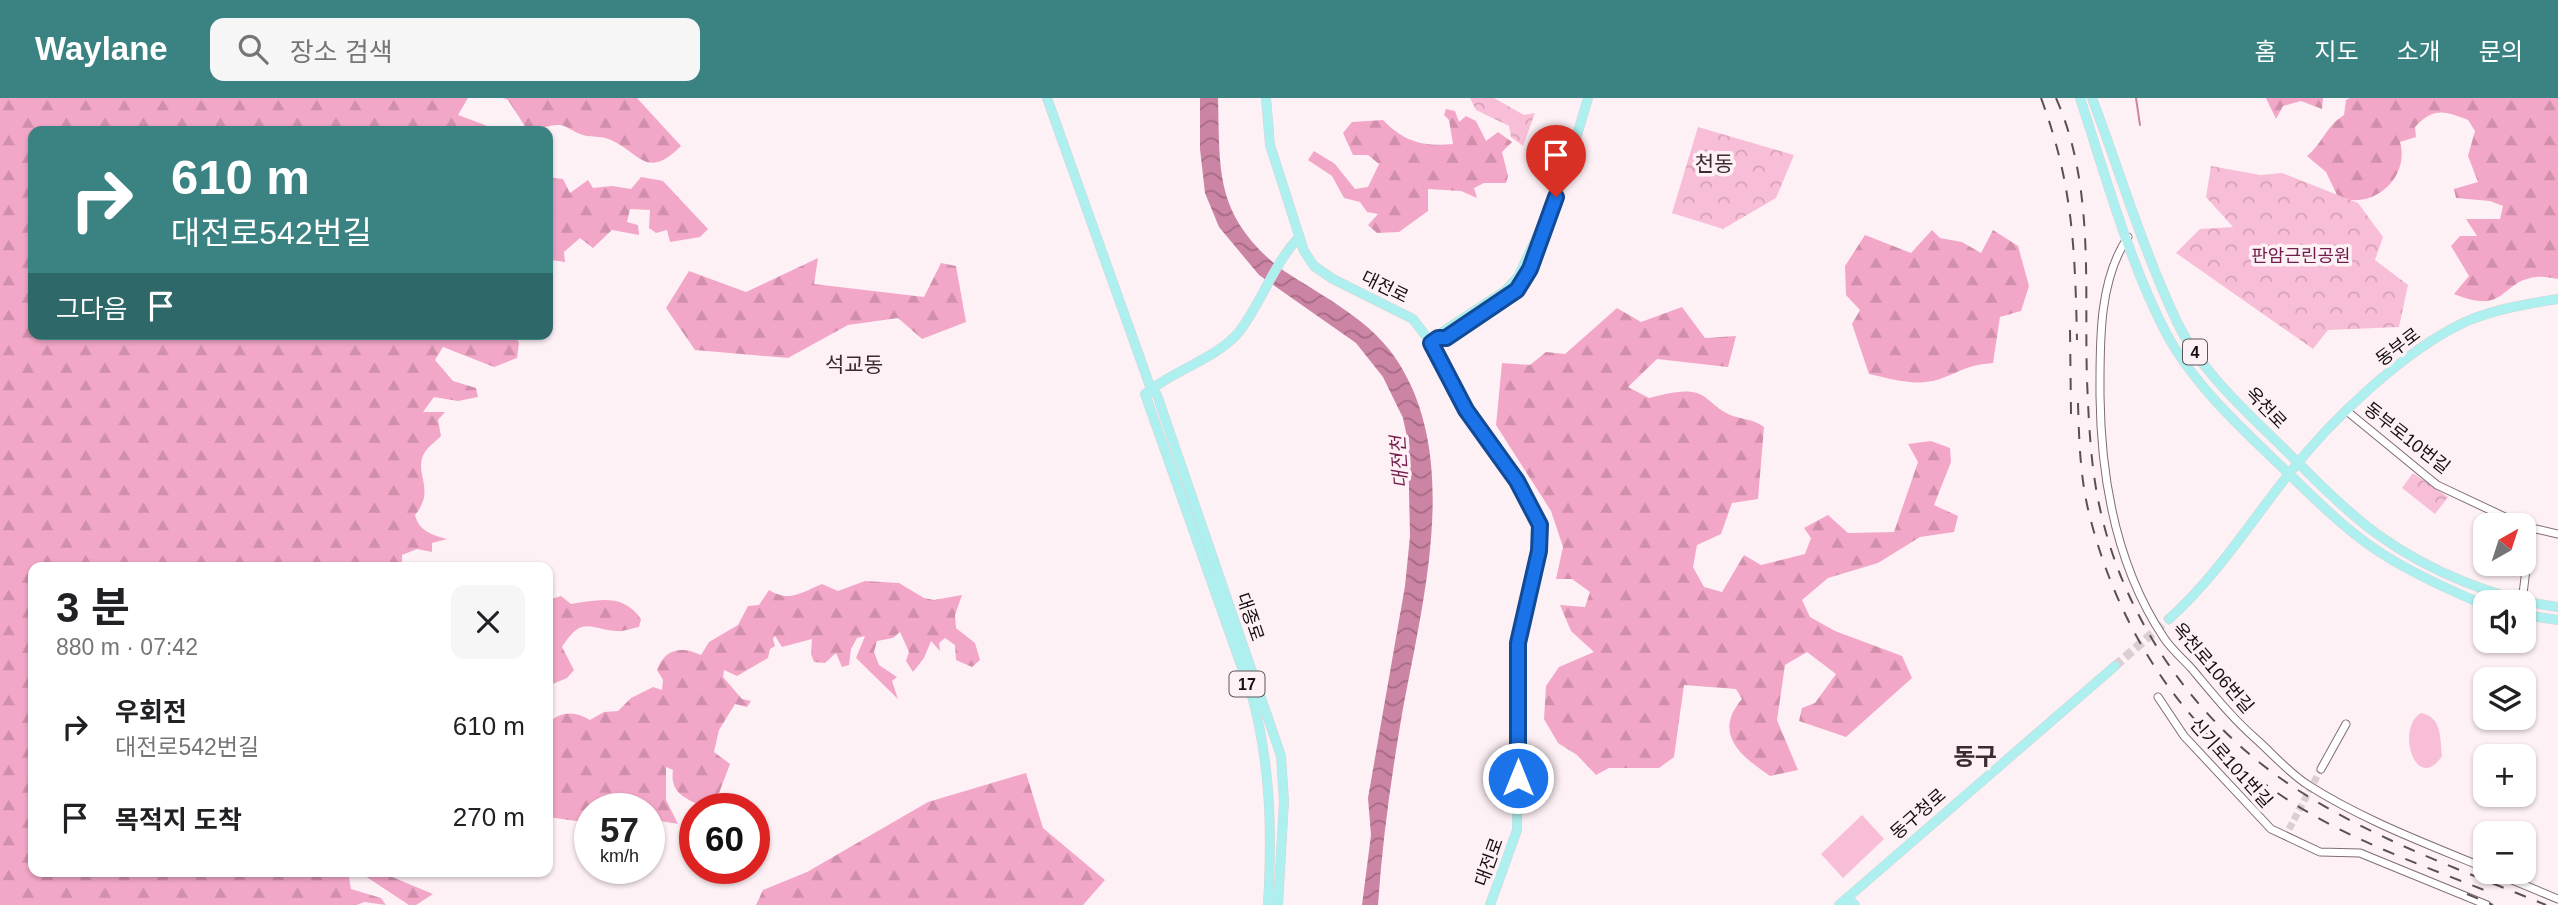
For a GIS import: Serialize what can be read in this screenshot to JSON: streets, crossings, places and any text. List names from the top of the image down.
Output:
{
  "streets": {
    "main road": [
      "대전로",
      "동부로",
      "4",
      "옥천로",
      "대종로",
      "17",
      "동구청로"
    ],
    "street": ["동부로10번길", "옥천로106번길", "신기로101번길"]
  },
  "crossings": [
    ["동부로", "옥천로"],
    ["동부로", "동부로10번길"],
    ["옥천로", "옥천로106번길"]
  ],
  "districts": ["천동", "석교동", "동구"],
  "water": ["대전천"],
  "parks": ["판암근린공원"],
  "north": "top right",
  "page": {
    "header": "Waylane",
    "search": "장소 검색",
    "nav": [
      "홈",
      "지도",
      "소개",
      "문의"
    ],
    "turn": ["610 m", "대전로542번길"],
    "then": "그다음",
    "map_buttons": ["+", "−"],
    "heading": ["3 분", "880 m · 07:42"],
    "list": [
      {
        "name": "우회전",
        "note": "대전로542번길",
        "value": "610 m"
      },
      {
        "name": "목적지 도착",
        "value": "270 m"
      }
    ],
    "speed": "57 km/h",
    "limit": "60"
  }
}
